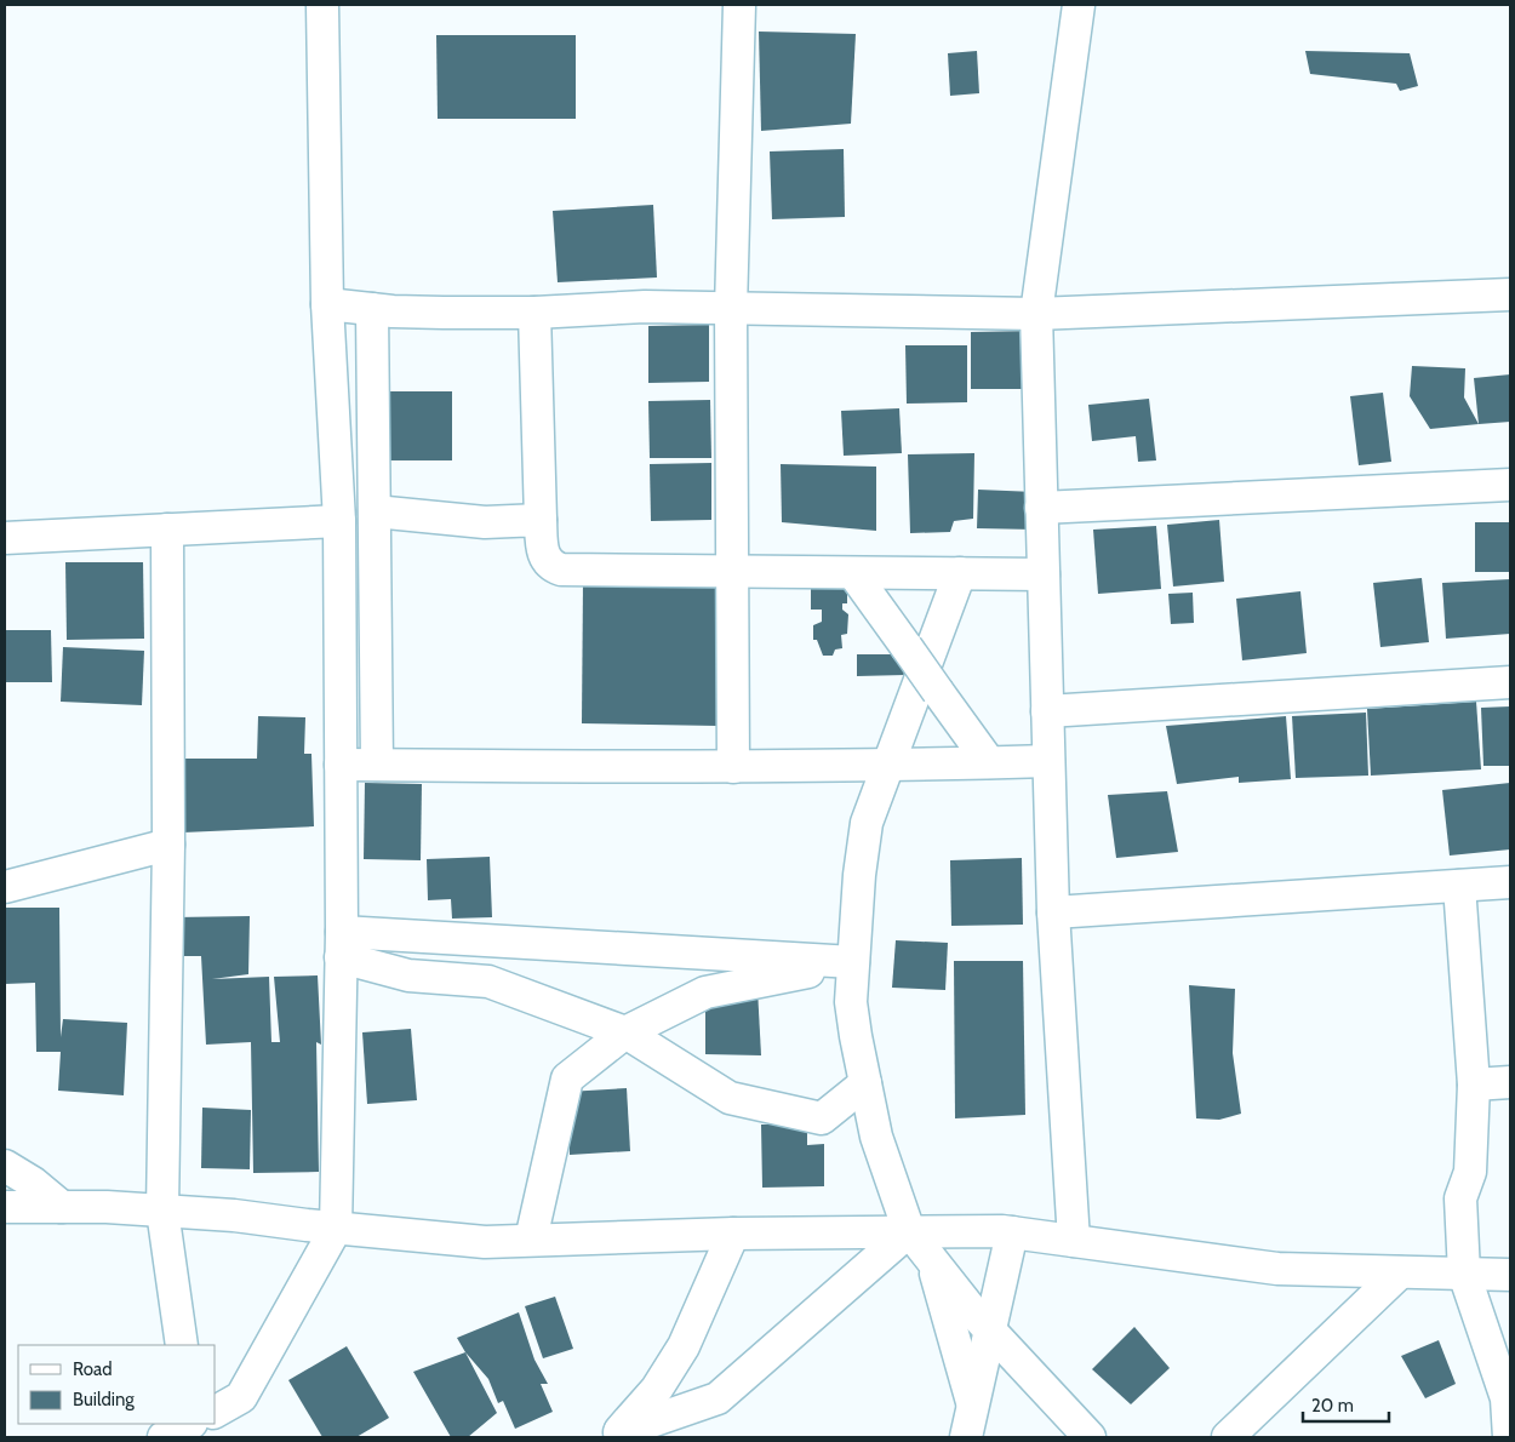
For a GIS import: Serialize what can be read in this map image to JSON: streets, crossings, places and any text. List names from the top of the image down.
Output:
{
  "legend": ["Road", "Building"],
  "scale_bar": "20 m"
}
